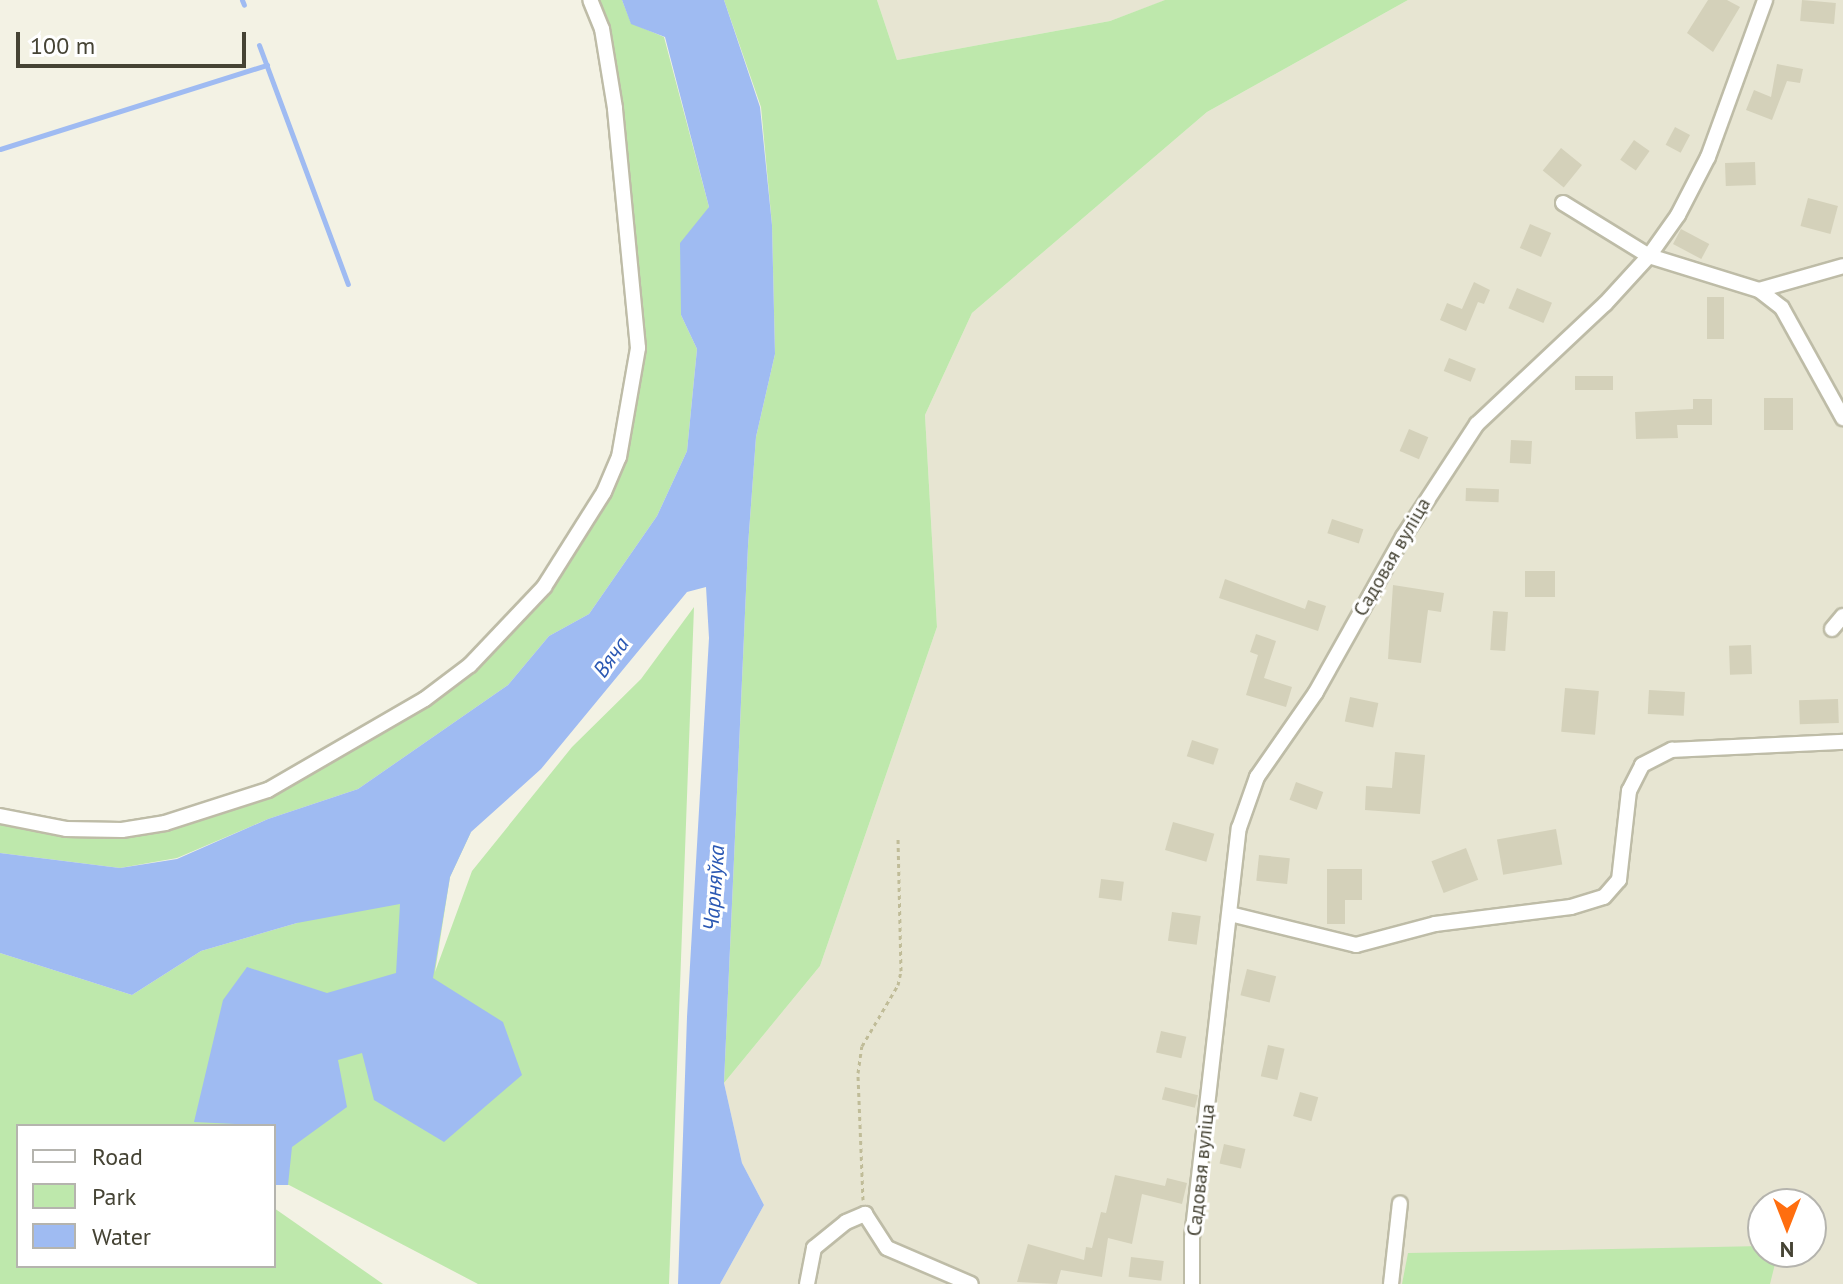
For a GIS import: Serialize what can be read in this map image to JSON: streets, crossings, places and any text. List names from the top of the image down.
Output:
{
  "streets": {
    "street": ["Садовая вуліца"]
  },
  "water": ["Вяча", "Чарняўка"],
  "legend": ["Road", "Park", "Water"],
  "scale_bar": "100 m",
  "north": "bottom"
}
